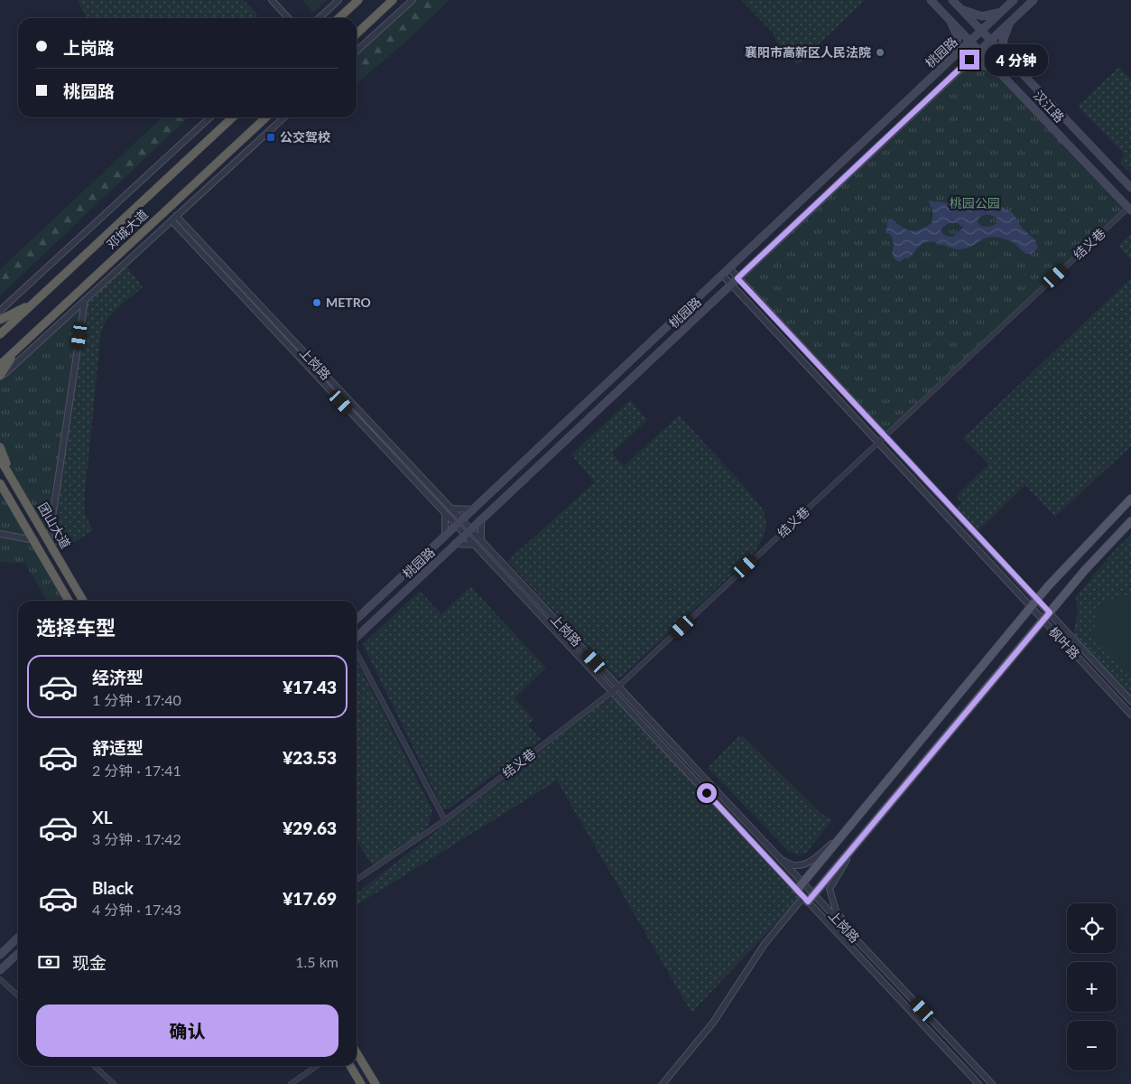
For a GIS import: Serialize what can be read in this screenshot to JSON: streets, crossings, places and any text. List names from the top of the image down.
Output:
{
  "streets": {
    "highway": ["邓城大道", "团山大道"],
    "main road": ["桃园路", "汉江路"],
    "street": ["结义巷", "上岗路", "枫叶路"]
  },
  "crossings": [
    ["桃园路", "汉江路"],
    ["桃园路", "上岗路"],
    ["桃园路", "枫叶路"],
    ["汉江路", "结义巷"],
    ["结义巷", "上岗路"],
    ["结义巷", "枫叶路"]
  ],
  "parks": ["桃园公园"],
  "places": {
    "other": ["襄阳市高新区人民法院", "METRO"],
    "transit": ["公交驾校"]
  },
  "page": {
    "banner": ["上岗路", "桃园路"],
    "bubble": "4 分钟",
    "heading": "选择车型",
    "list": [
      {
        "name": "经济型",
        "note": "1 分钟 · 17:40",
        "value": "¥17.43"
      },
      {
        "name": "舒适型",
        "note": "2 分钟 · 17:41",
        "value": "¥23.53"
      },
      {
        "name": "XL",
        "note": "3 分钟 · 17:42",
        "value": "¥29.63"
      },
      {
        "name": "Black",
        "note": "4 分钟 · 17:43",
        "value": "¥17.69"
      }
    ],
    "map_buttons": ["+", "−"],
    "pay": ["现金", "1.5 km"],
    "buttons": "确认"
  }
}
